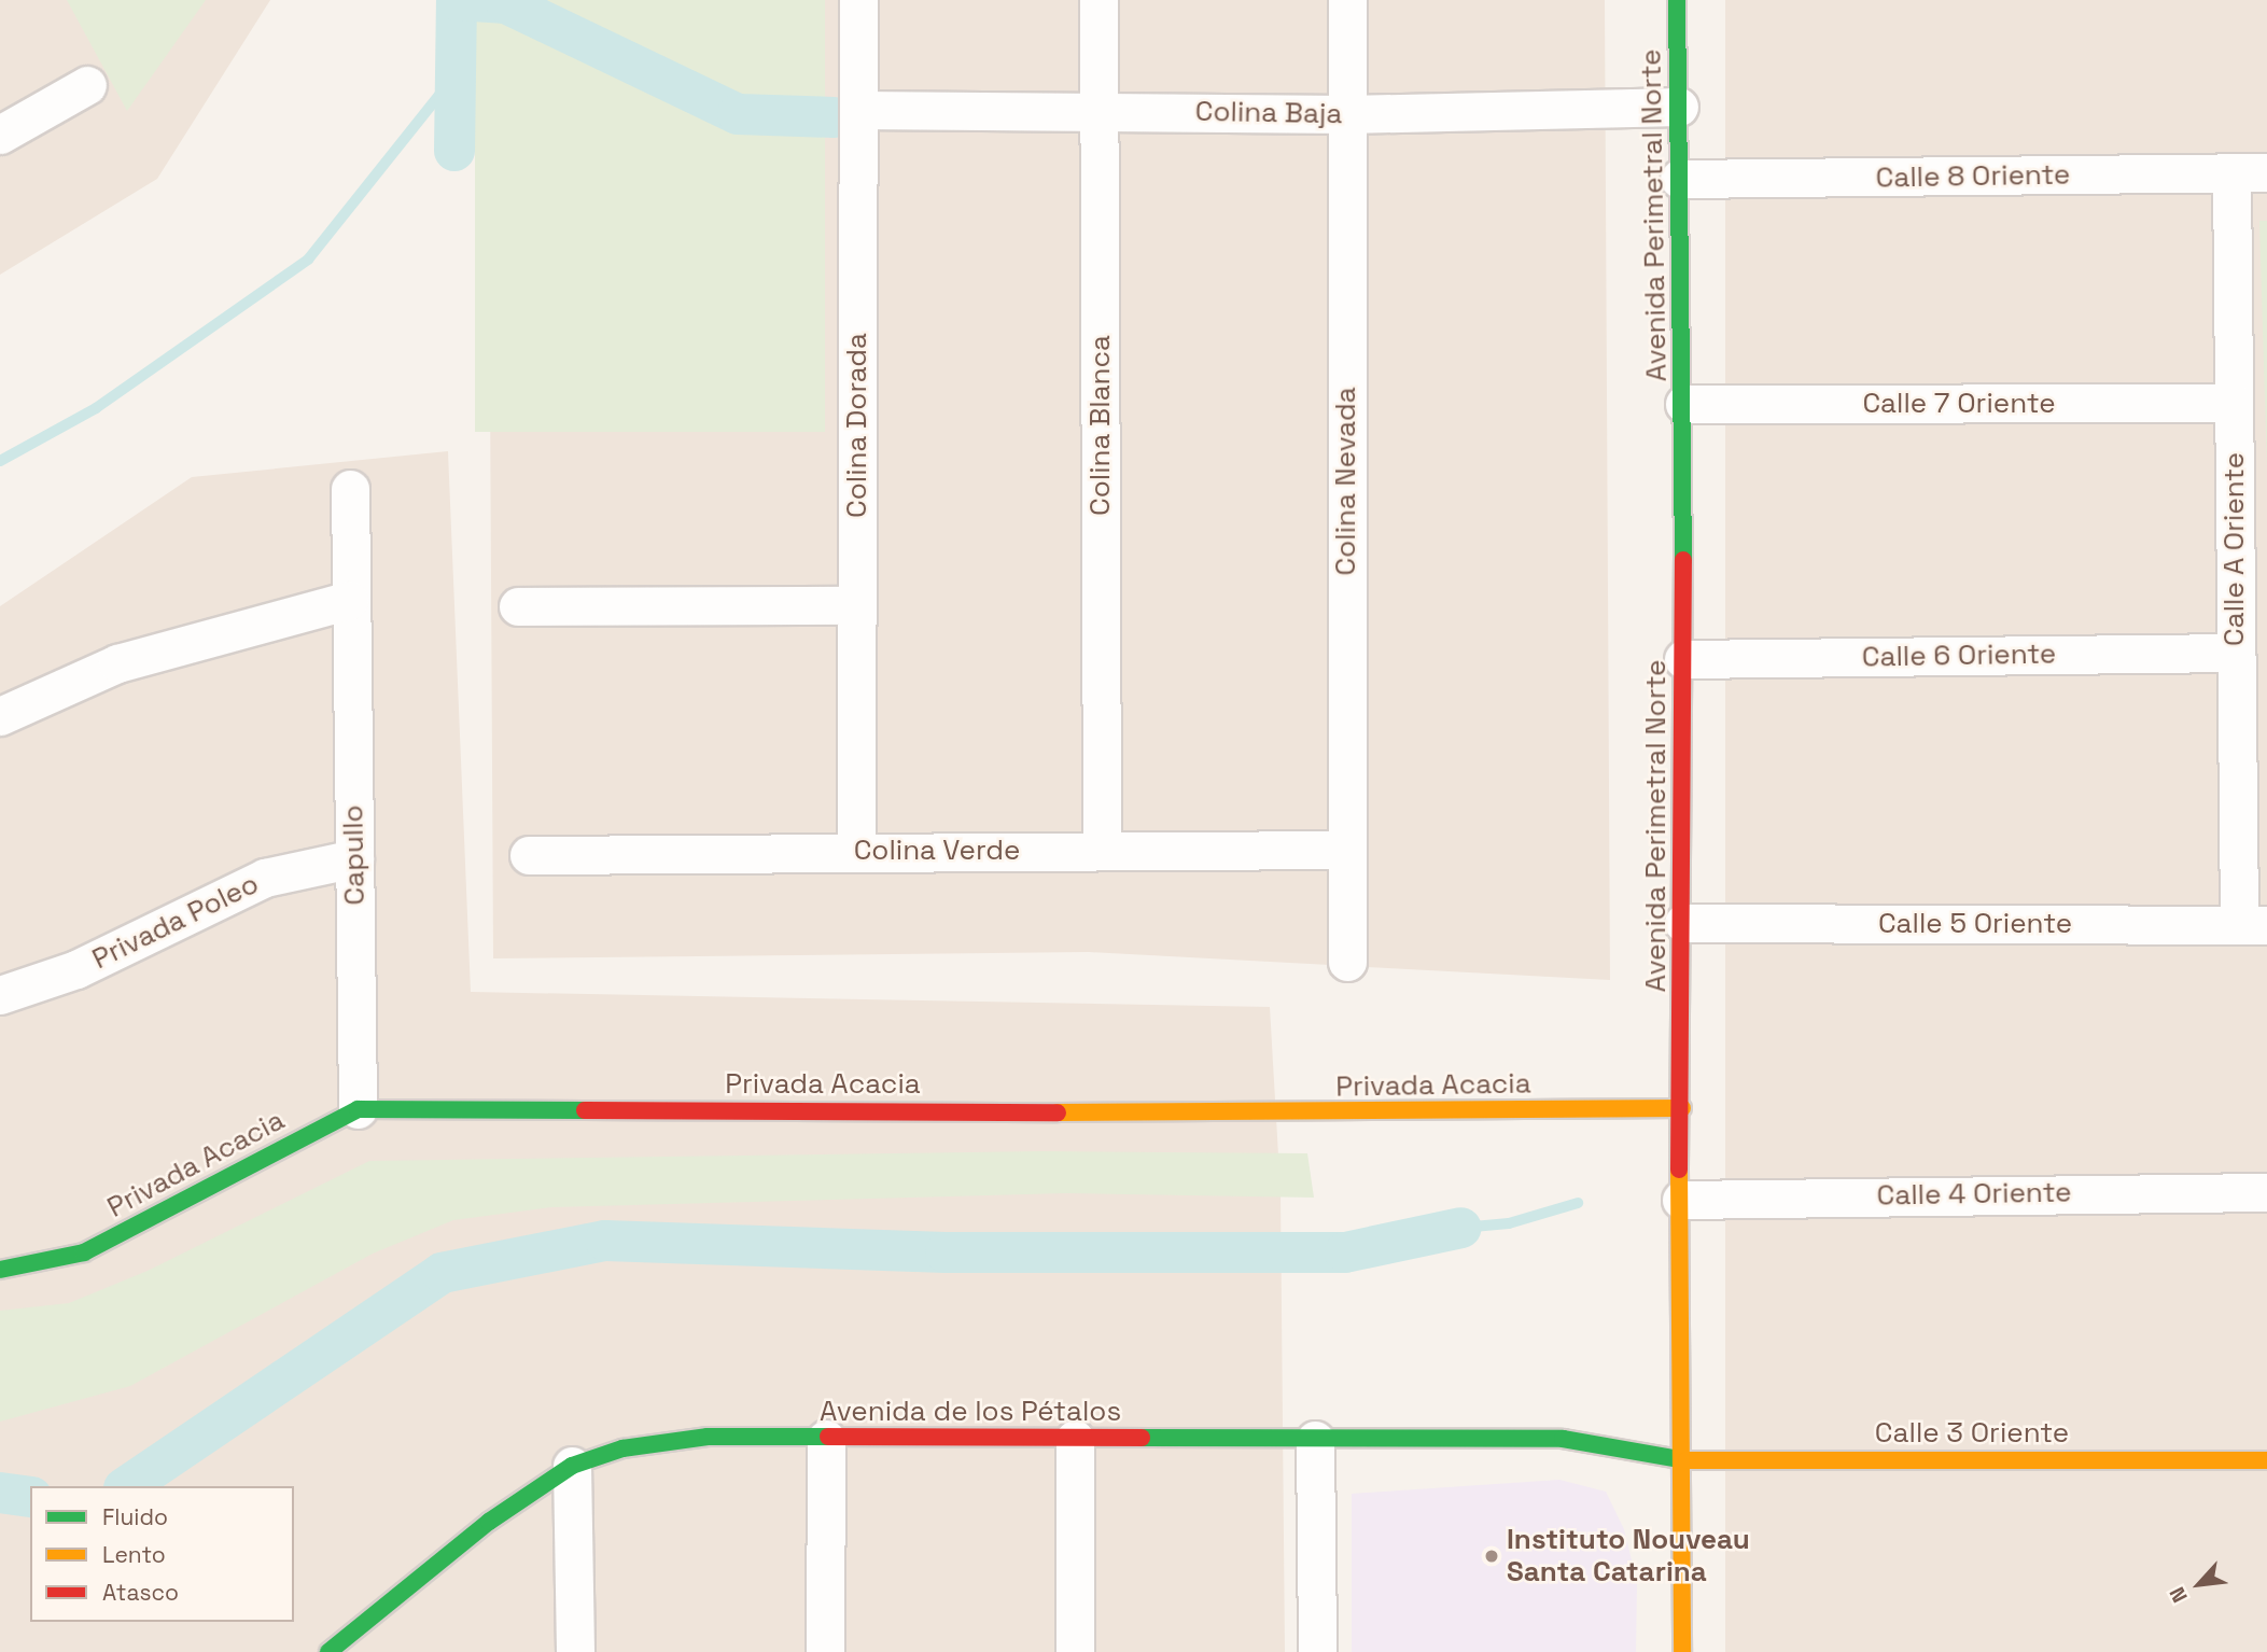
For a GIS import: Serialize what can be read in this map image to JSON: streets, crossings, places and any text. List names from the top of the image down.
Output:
{
  "streets": {
    "street": [
      "Colina Baja",
      "Calle 8 Oriente",
      "Avenida Perimetral Norte",
      "Calle 7 Oriente",
      "Colina Dorada",
      "Colina Blanca",
      "Colina Nevada",
      "Calle A Oriente",
      "Calle 6 Oriente",
      "Colina Verde",
      "Capullo",
      "Privada Poleo",
      "Calle 5 Oriente",
      "Privada Acacia",
      "Calle 4 Oriente",
      "Avenida de los Pétalos",
      "Calle 3 Oriente"
    ]
  },
  "crossings": [
    ["Colina Baja", "Avenida Perimetral Norte"],
    ["Colina Baja", "Colina Dorada"],
    ["Colina Baja", "Colina Blanca"],
    ["Colina Baja", "Colina Nevada"],
    ["Calle 8 Oriente", "Avenida Perimetral Norte"],
    ["Calle 8 Oriente", "Calle A Oriente"],
    ["Avenida Perimetral Norte", "Calle 7 Oriente"],
    ["Avenida Perimetral Norte", "Calle 6 Oriente"],
    ["Avenida Perimetral Norte", "Calle 5 Oriente"],
    ["Avenida Perimetral Norte", "Privada Acacia"],
    ["Avenida Perimetral Norte", "Calle 4 Oriente"],
    ["Avenida Perimetral Norte", "Avenida de los Pétalos"],
    ["Avenida Perimetral Norte", "Calle 3 Oriente"],
    ["Calle 7 Oriente", "Calle A Oriente"],
    ["Colina Dorada", "Colina Verde"],
    ["Colina Blanca", "Colina Verde"],
    ["Colina Nevada", "Colina Verde"],
    ["Calle A Oriente", "Calle 6 Oriente"],
    ["Calle A Oriente", "Calle 5 Oriente"],
    ["Capullo", "Privada Poleo"],
    ["Capullo", "Privada Acacia"],
    ["Avenida de los Pétalos", "Calle 3 Oriente"]
  ],
  "places": ["Instituto Nouveau Santa Catarina"],
  "legend": ["Fluido", "Lento", "Atasco"],
  "north": "bottom left"
}
